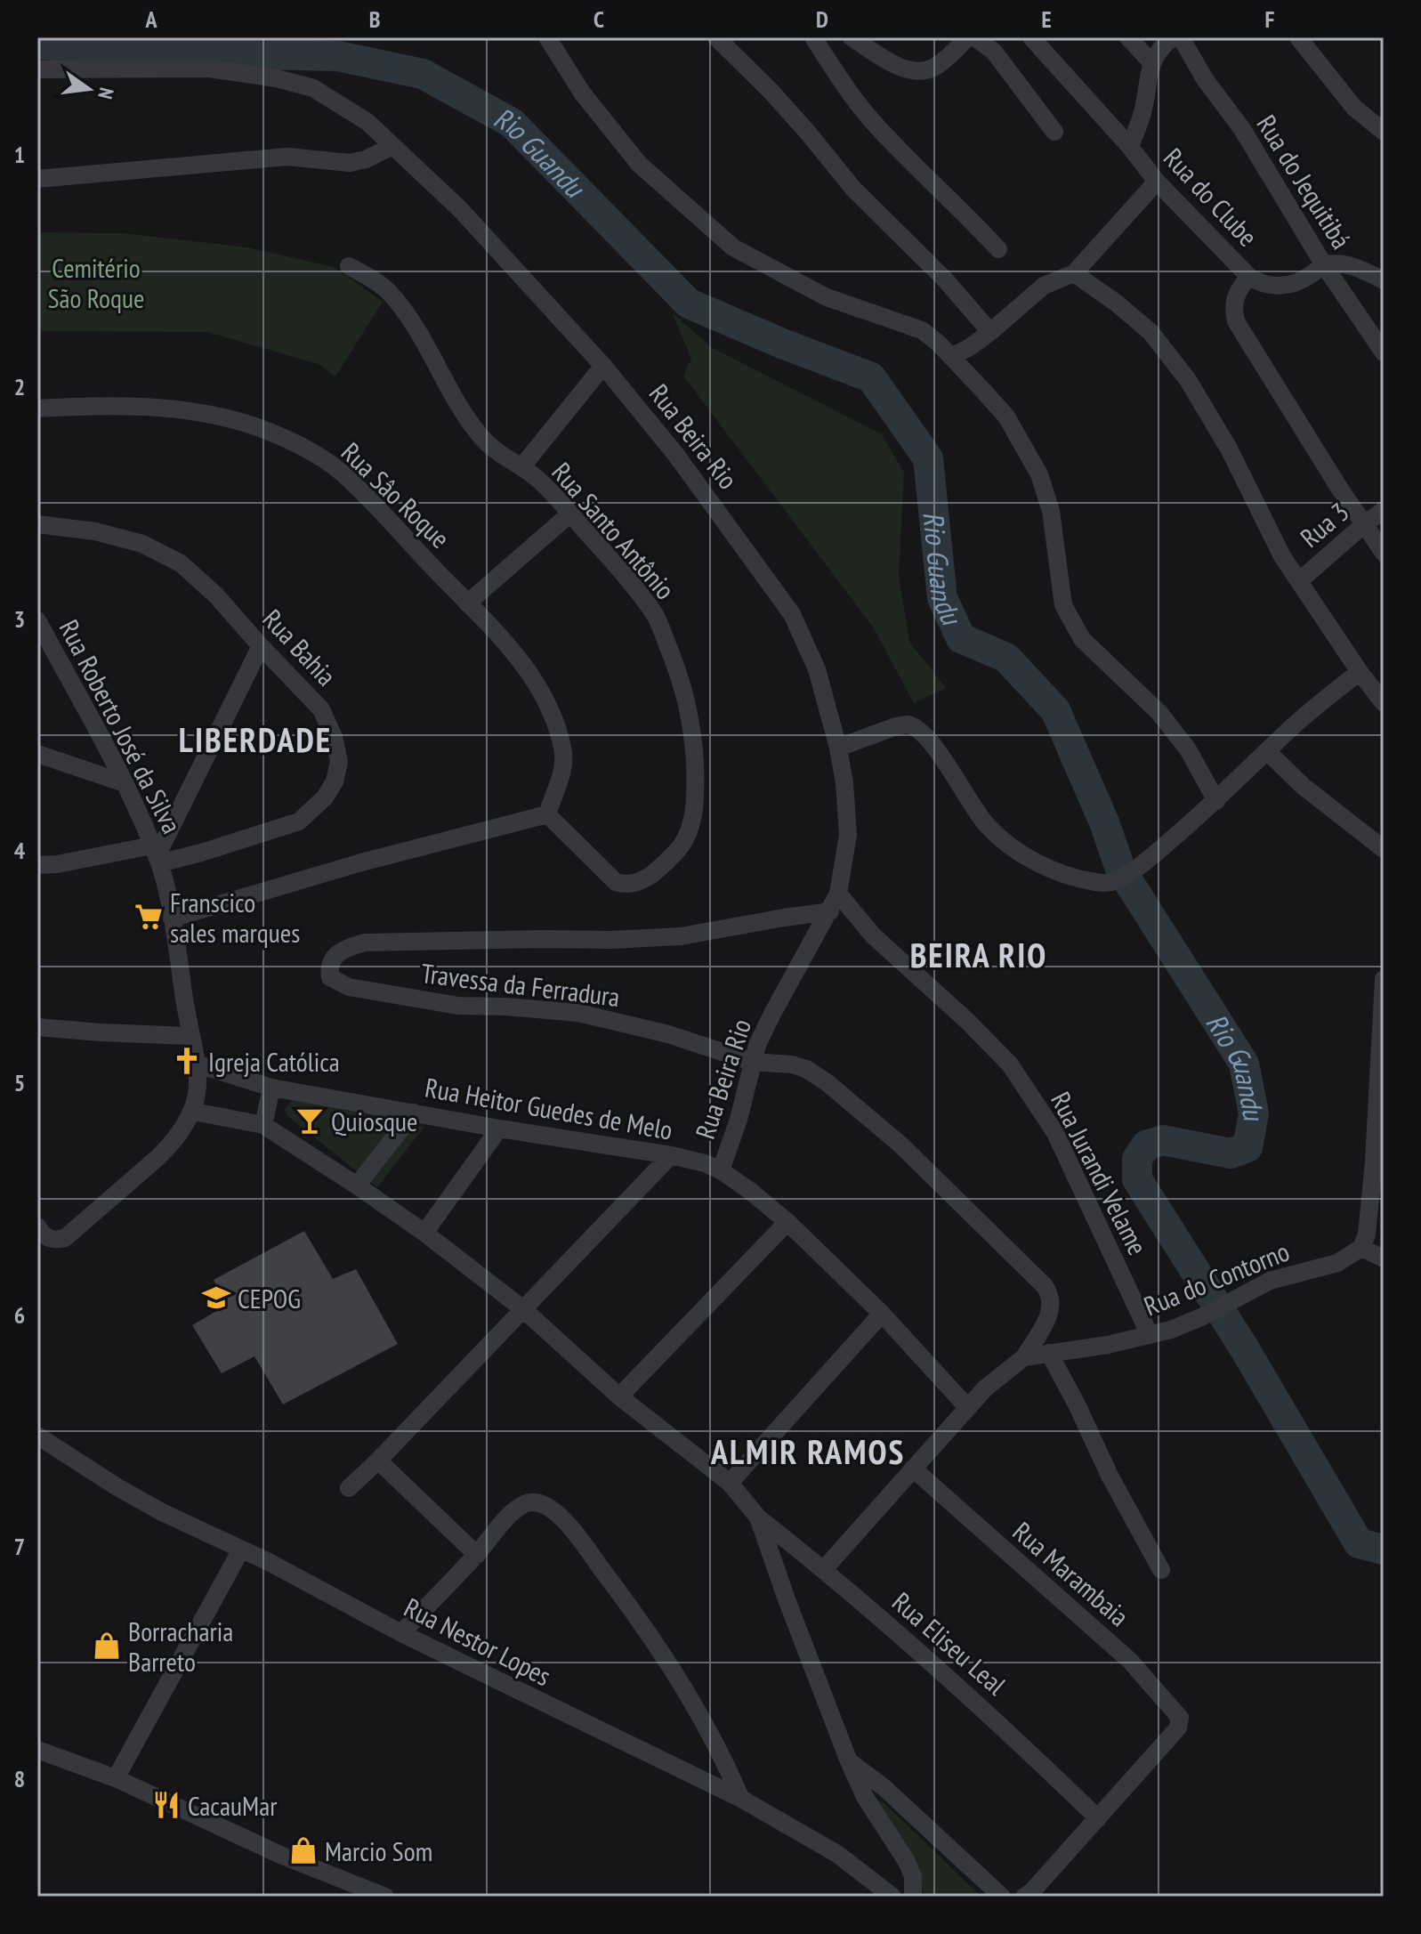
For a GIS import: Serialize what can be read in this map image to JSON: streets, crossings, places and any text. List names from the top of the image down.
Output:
{
  "streets": {
    "street": [
      "Rua do Jequitibá",
      "Rua do Clube",
      "Rua Beira Rio",
      "Rua Sâo Roque",
      "Rua 3",
      "Rua Santo Antônio",
      "Rua Bahia",
      "Rua Roberto José da Silva",
      "Travessa da Ferradura",
      "Rua Heitor Guedes de Melo",
      "Rua Jurandi Velame",
      "Rua do Contorno",
      "Rua Marambaia",
      "Rua Nestor Lopes",
      "Rua Eliseu Leal"
    ]
  },
  "crossings": [
    ["Rua do Clube", "Rua 3"],
    ["Rua Beira Rio", "Travessa da Ferradura"],
    ["Rua Beira Rio", "Rua Heitor Guedes de Melo"],
    ["Rua Beira Rio", "Rua Jurandi Velame"],
    ["Rua Sâo Roque", "Rua Santo Antônio"],
    ["Rua Bahia", "Rua Roberto José da Silva"],
    ["Rua Roberto José da Silva", "Rua Heitor Guedes de Melo"],
    ["Travessa da Ferradura", "Rua do Contorno"],
    ["Rua Heitor Guedes de Melo", "Rua do Contorno"],
    ["Rua Jurandi Velame", "Rua do Contorno"],
    ["Rua do Contorno", "Rua Marambaia"],
    ["Rua do Contorno", "Rua Eliseu Leal"],
    ["Rua Marambaia", "Rua Eliseu Leal"]
  ],
  "districts": ["LIBERDADE", "BEIRA RIO", "ALMIR RAMOS"],
  "water": ["Rio Guandu"],
  "parks": ["Cemitério São Roque"],
  "places": {
    "supermarket": ["Franscico sales marques"],
    "church": ["Igreja Católica"],
    "bar": ["Quiosque"],
    "school or university": ["CEPOG"],
    "shop": ["Borracharia Barreto", "Marcio Som"],
    "restaurant": ["CacauMar"]
  },
  "north": "right",
  "grid": {
    "columns": [
      "A",
      "B",
      "C",
      "D",
      "E",
      "F"
    ],
    "rows": [
      "1",
      "2",
      "3",
      "4",
      "5",
      "6",
      "7",
      "8"
    ]
  }
}
